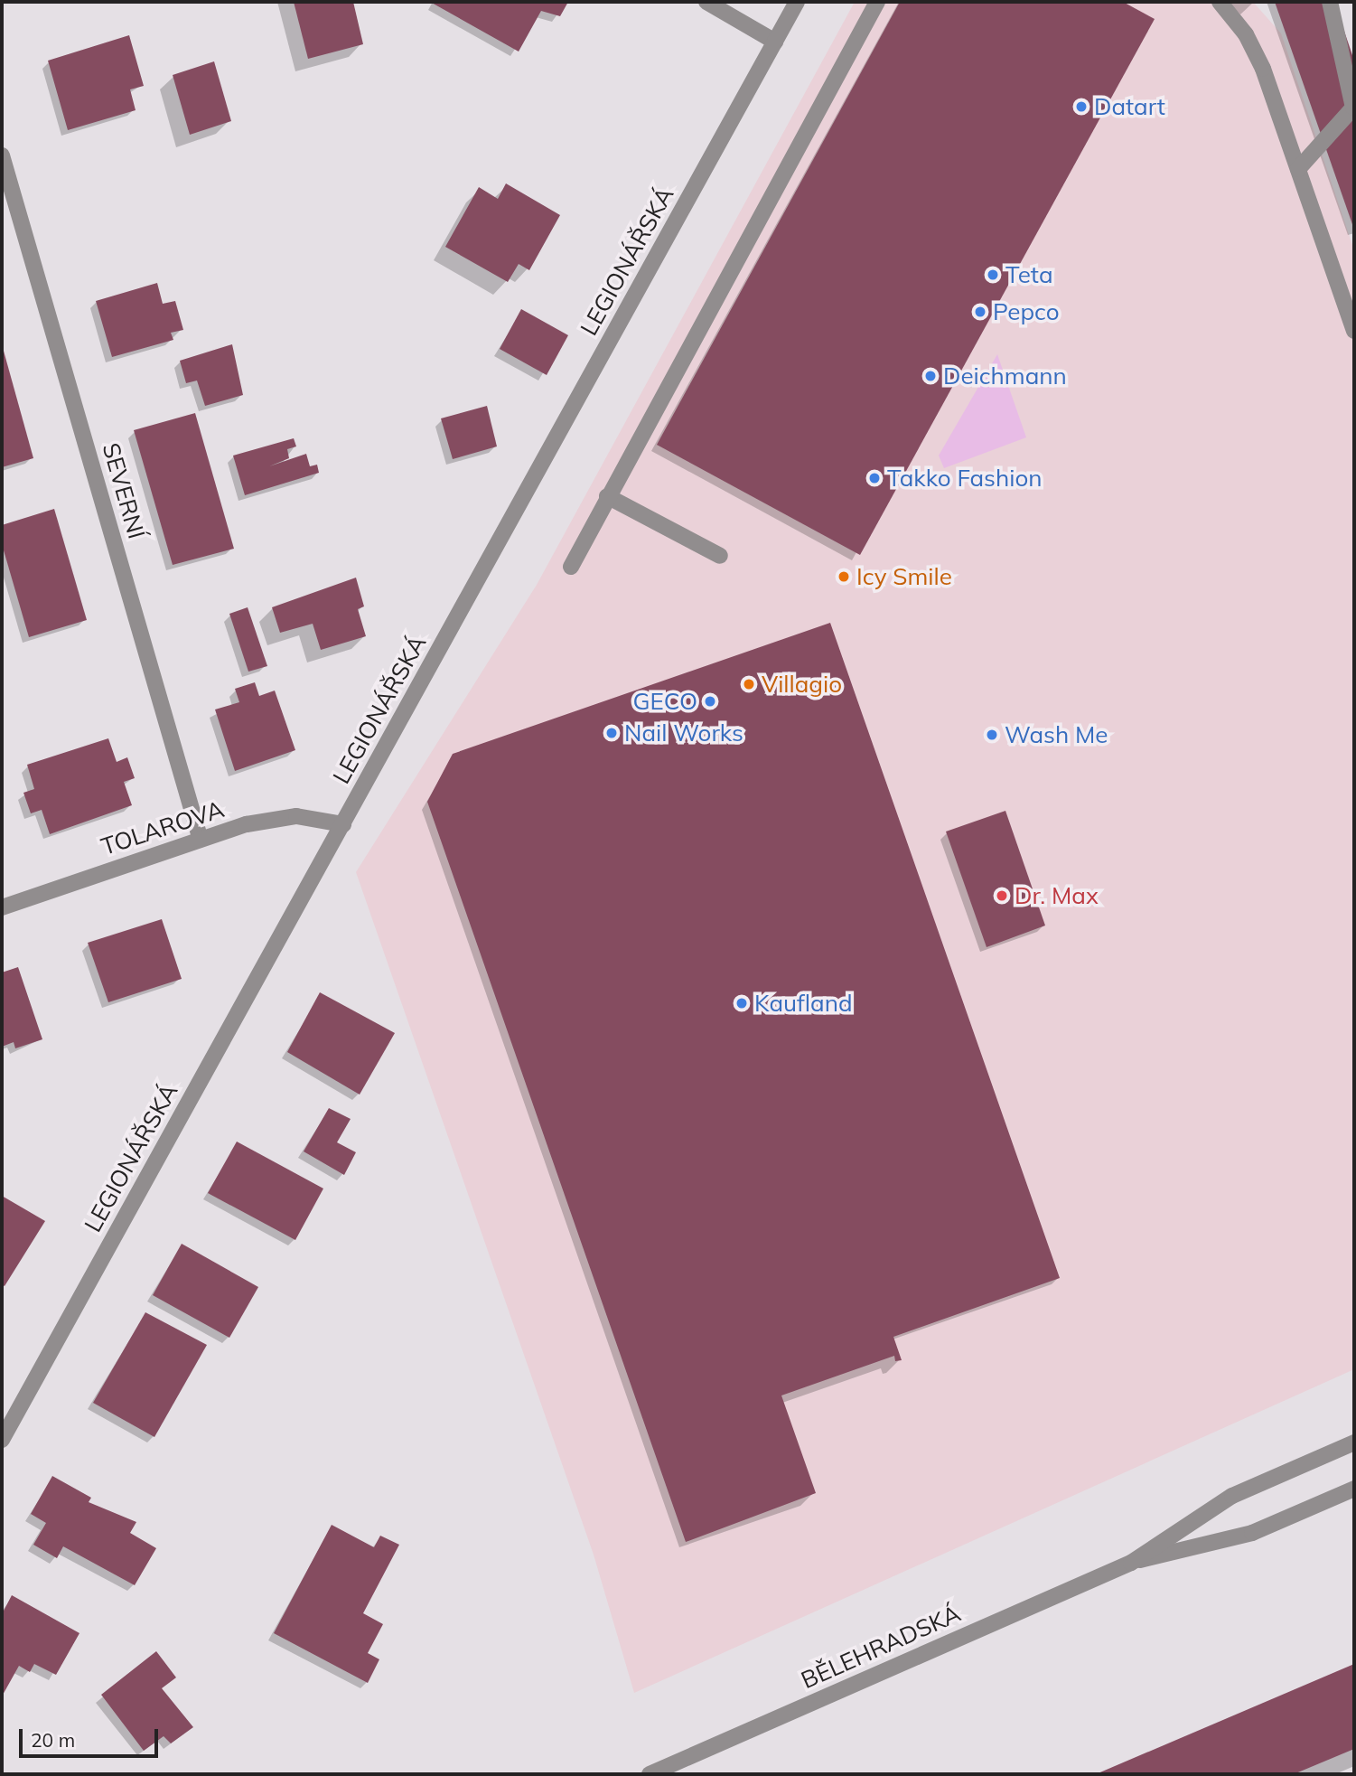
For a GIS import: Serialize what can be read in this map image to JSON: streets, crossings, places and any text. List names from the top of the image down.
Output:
{
  "streets": {
    "street": [
      "LEGIONÁŘSKÁ",
      "SEVERNÍ",
      "TOLAROVA",
      "BĚLEHRADSKÁ"
    ]
  },
  "crossings": [
    ["LEGIONÁŘSKÁ", "TOLAROVA"],
    ["SEVERNÍ", "TOLAROVA"]
  ],
  "places": [
    "Datart",
    "Teta",
    "Pepco",
    "Deichmann",
    "Takko Fashion",
    "Icy Smile",
    "Villagio",
    "GECO",
    "Nail Works",
    "Wash Me",
    "Dr. Max",
    "Kaufland"
  ],
  "scale_bar": "20 m"
}
